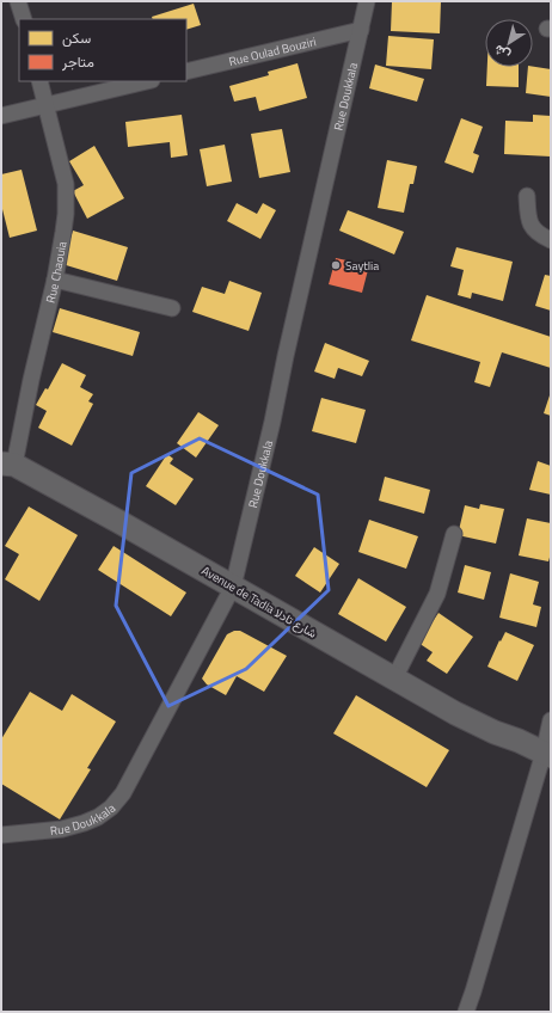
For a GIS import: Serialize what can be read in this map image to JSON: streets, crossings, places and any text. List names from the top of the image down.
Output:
{
  "streets": {
    "main road": ["Avenue de Tadla شارع تادلا"],
    "street": ["Rue Oulad Bouziri", "Rue Doukkala", "Rue Chaouia"]
  },
  "crossings": [
    ["Rue Oulad Bouziri", "Rue Doukkala"],
    ["Rue Doukkala", "Avenue de Tadla شارع تادلا"],
    ["Rue Chaouia", "Avenue de Tadla شارع تادلا"]
  ],
  "places": ["Saytlia"],
  "legend": ["سكن", "متاجر"],
  "north": "bottom left"
}
